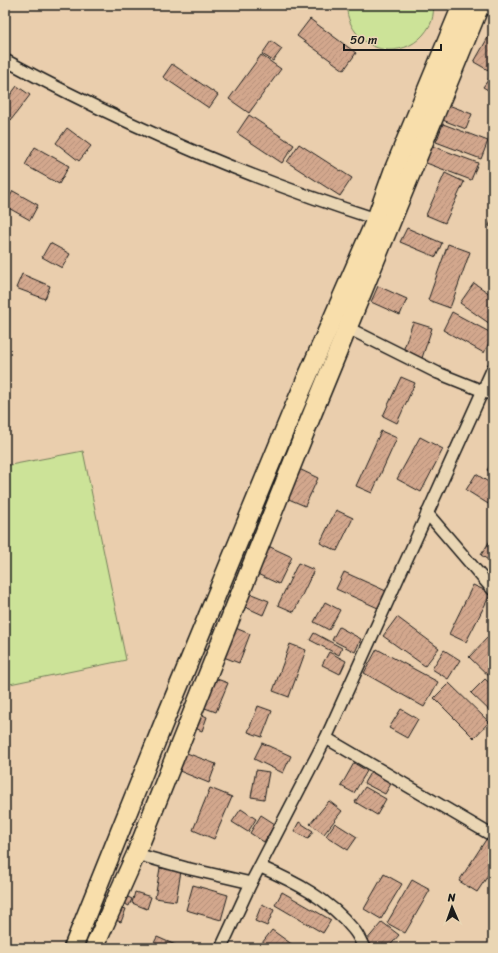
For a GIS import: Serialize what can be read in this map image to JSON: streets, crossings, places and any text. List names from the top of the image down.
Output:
{
  "scale_bar": "50 m",
  "north": "top"
}
